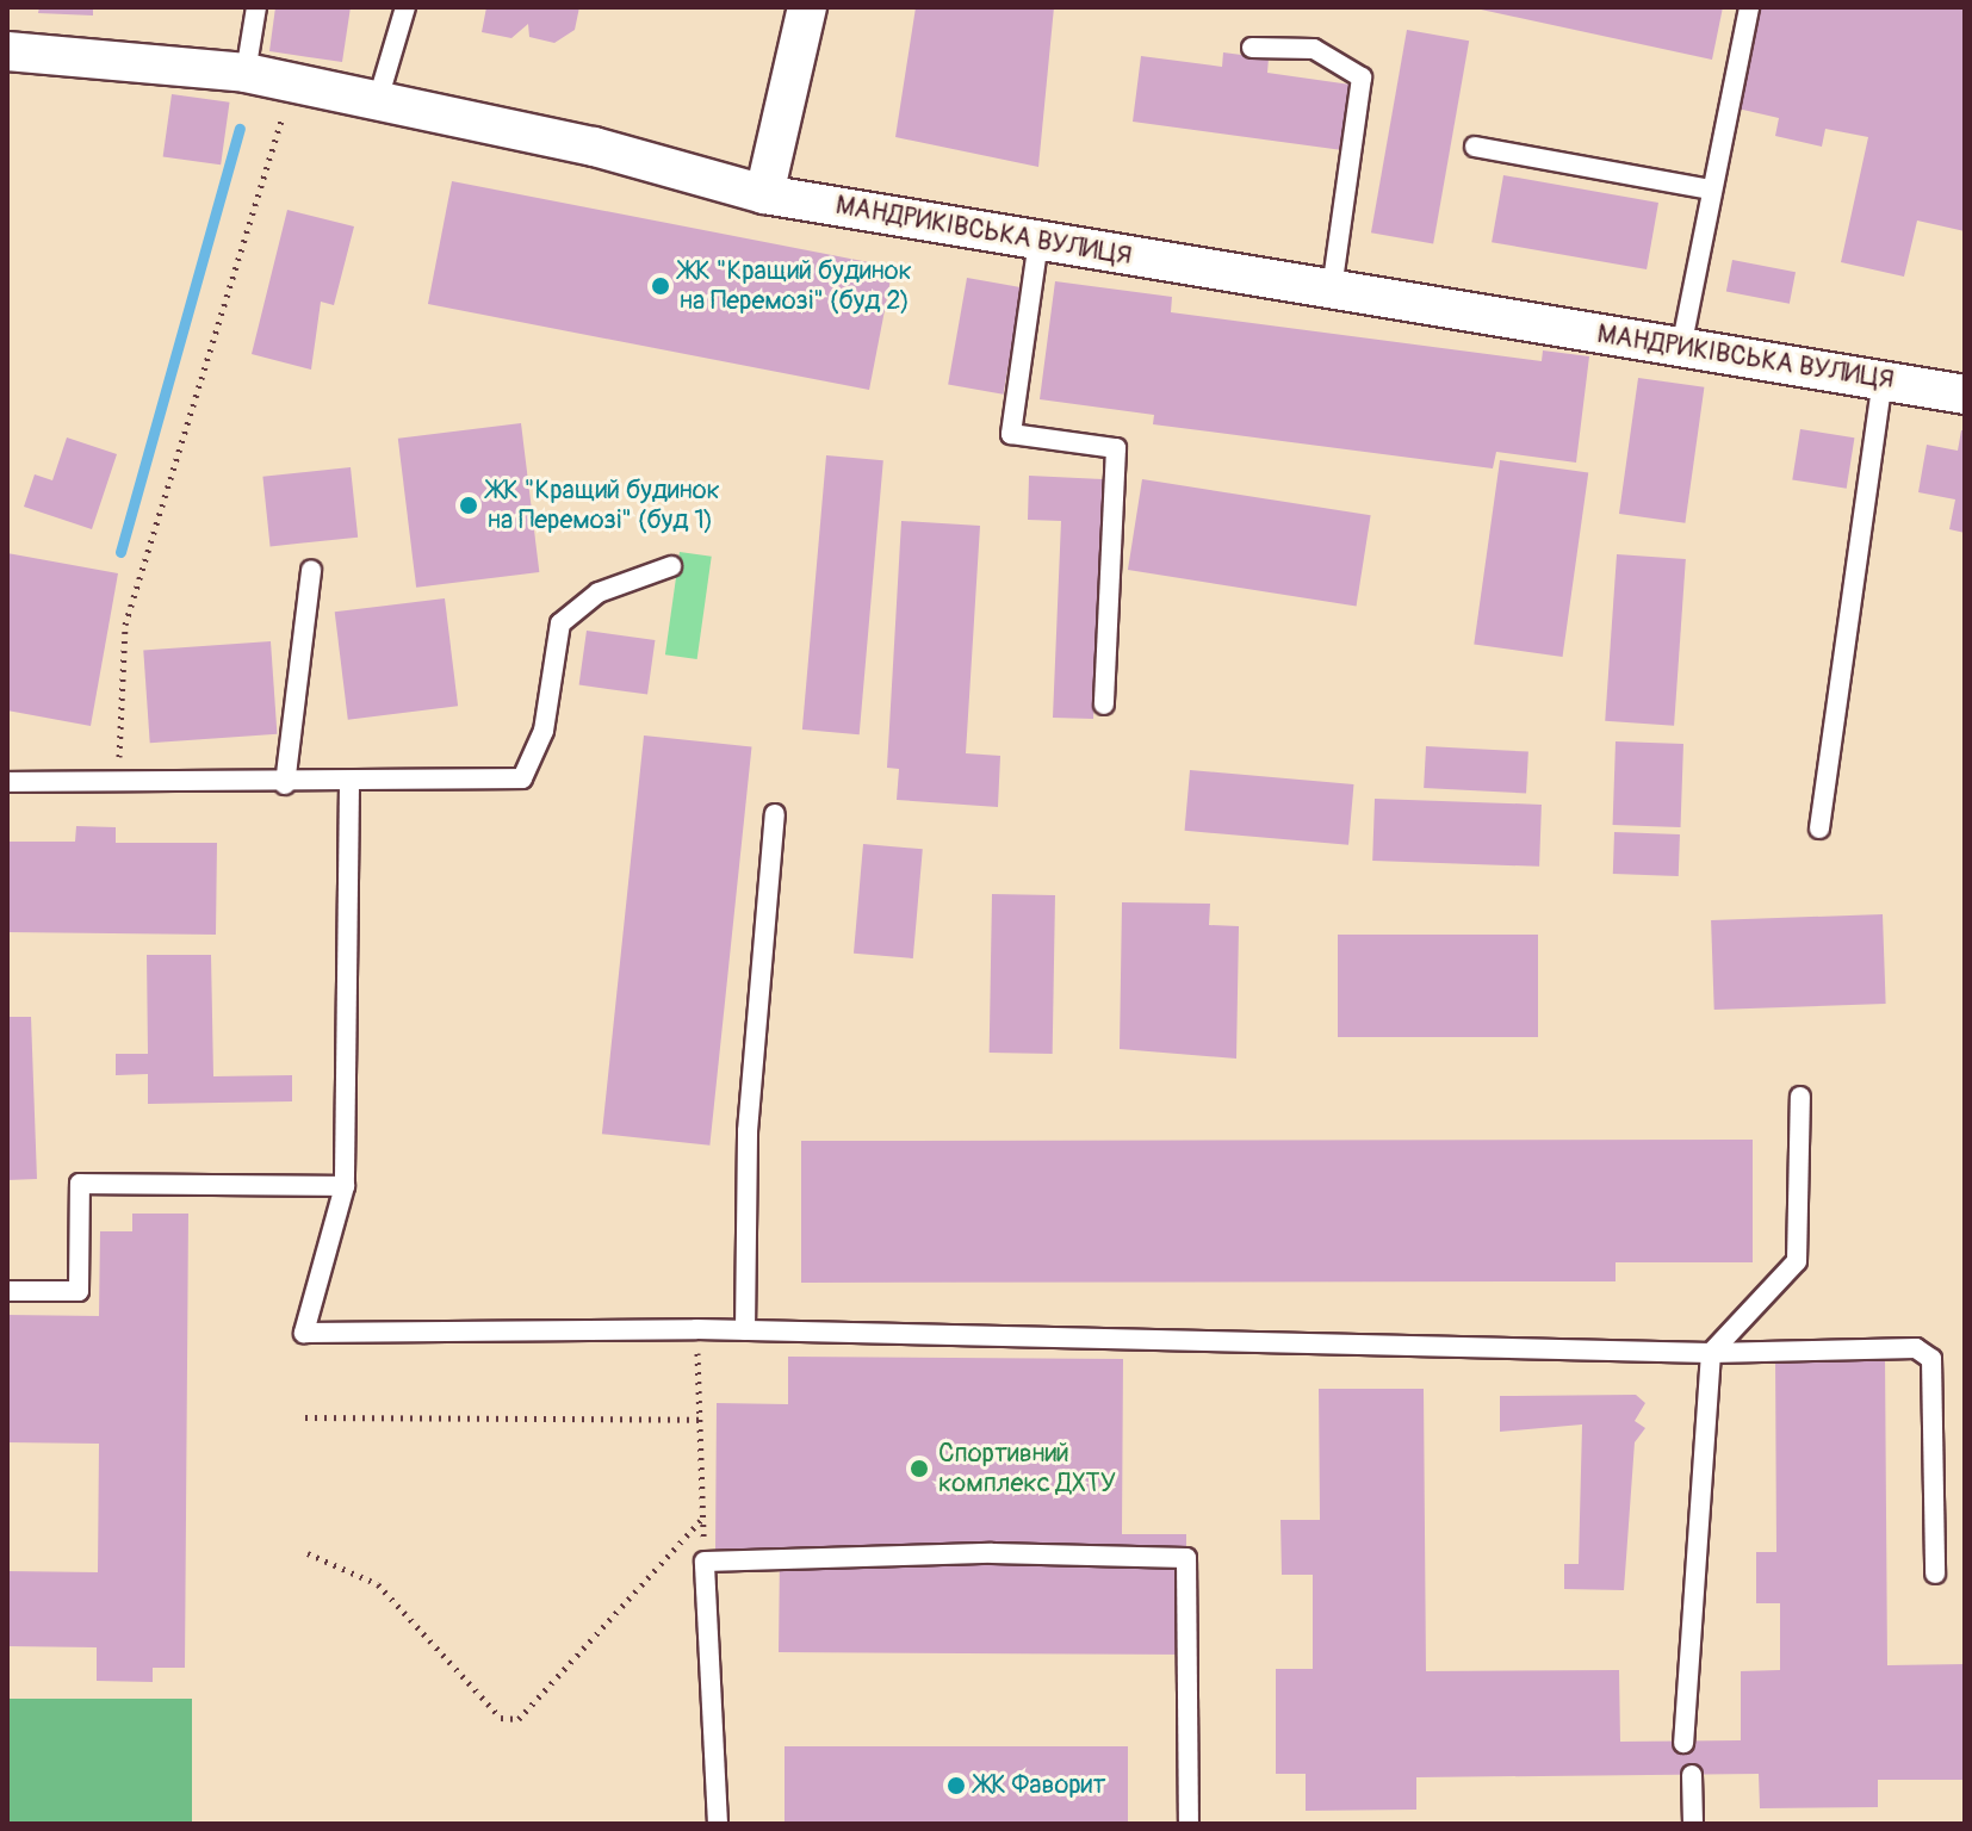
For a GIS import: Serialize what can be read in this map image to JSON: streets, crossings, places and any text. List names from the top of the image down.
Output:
{
  "streets": {
    "street": ["МАНДРИКІВСЬКА ВУЛИЦЯ"]
  },
  "places": [
    "ЖК \"Кращий будинок на Перемозі\" (буд 2)",
    "ЖК \"Кращий будинок на Перемозі\" (буд 1)",
    "Спортивний комплекс ДХТУ",
    "ЖК Фаворит"
  ]
}
